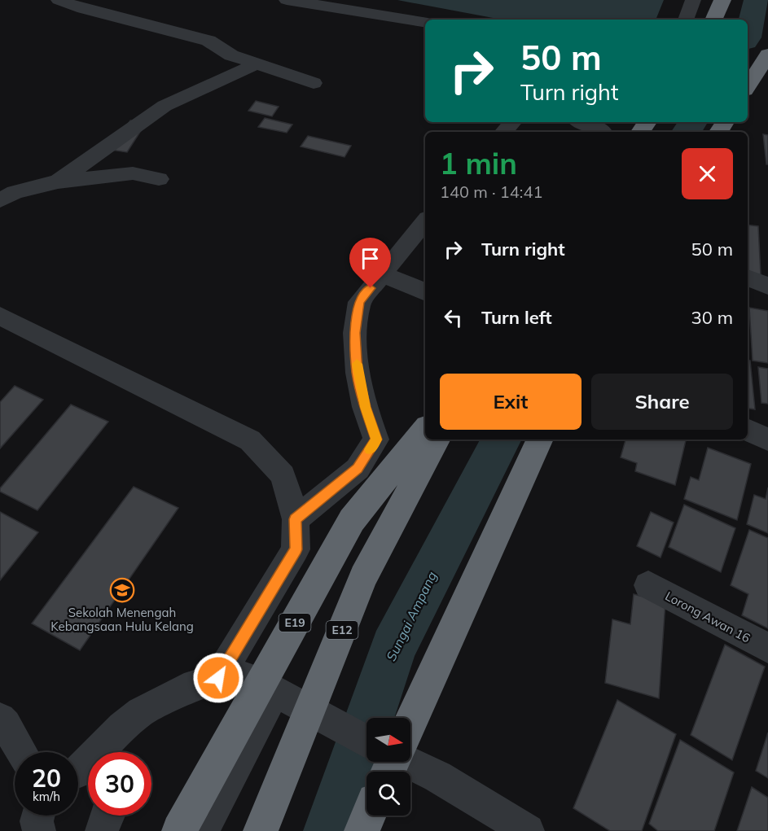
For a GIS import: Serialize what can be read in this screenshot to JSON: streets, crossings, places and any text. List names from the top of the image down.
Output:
{
  "streets": {
    "highway": ["E19", "E12"],
    "street": ["Lorong Awan 16"]
  },
  "water": ["Sungai Ampang"],
  "places": {
    "school or university": ["Sekolah Menengah Kebangsaan Hulu Kelang"]
  },
  "north": "right",
  "page": {
    "turn": ["50 m", "Turn right"],
    "heading": ["1 min", "140 m · 14:41"],
    "list": [
      {
        "name": "Turn right",
        "value": "50 m"
      },
      {
        "name": "Turn left",
        "value": "30 m"
      }
    ],
    "buttons": ["Exit", "Share"],
    "speed": "20 km/h",
    "limit": "30"
  }
}
